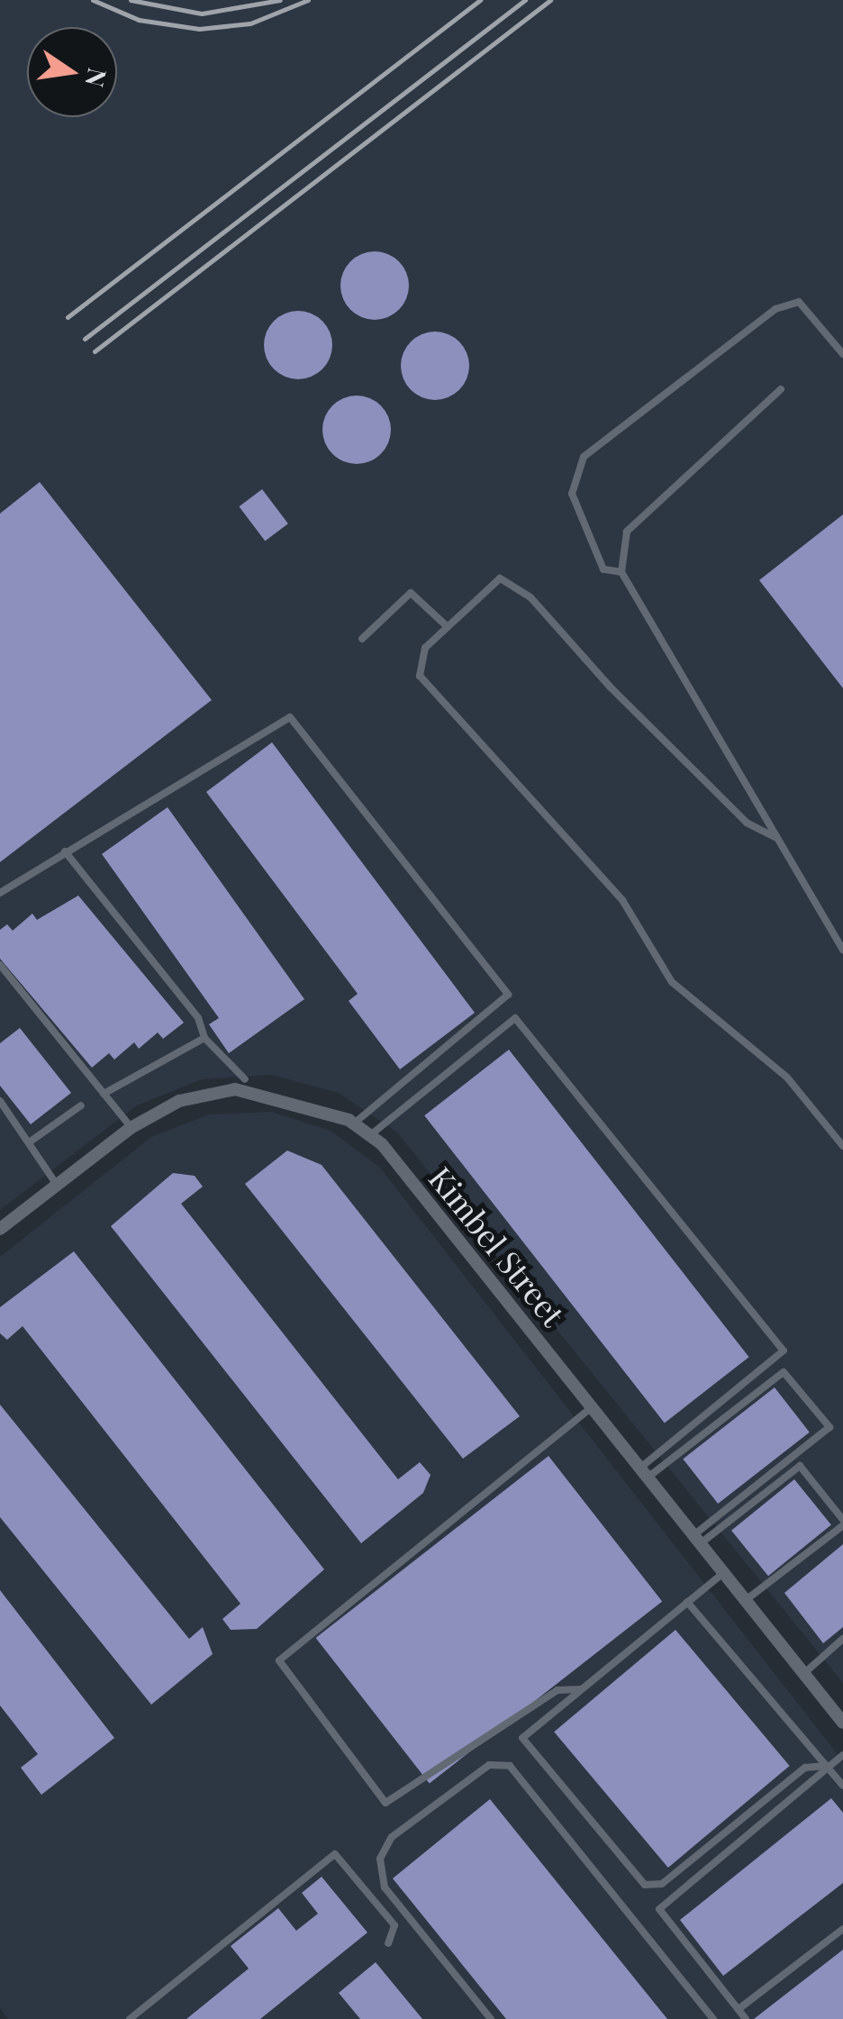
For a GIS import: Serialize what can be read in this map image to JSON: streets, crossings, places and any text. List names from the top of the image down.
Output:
{
  "streets": {
    "street": ["Kimbel Street"]
  },
  "north": "right"
}
